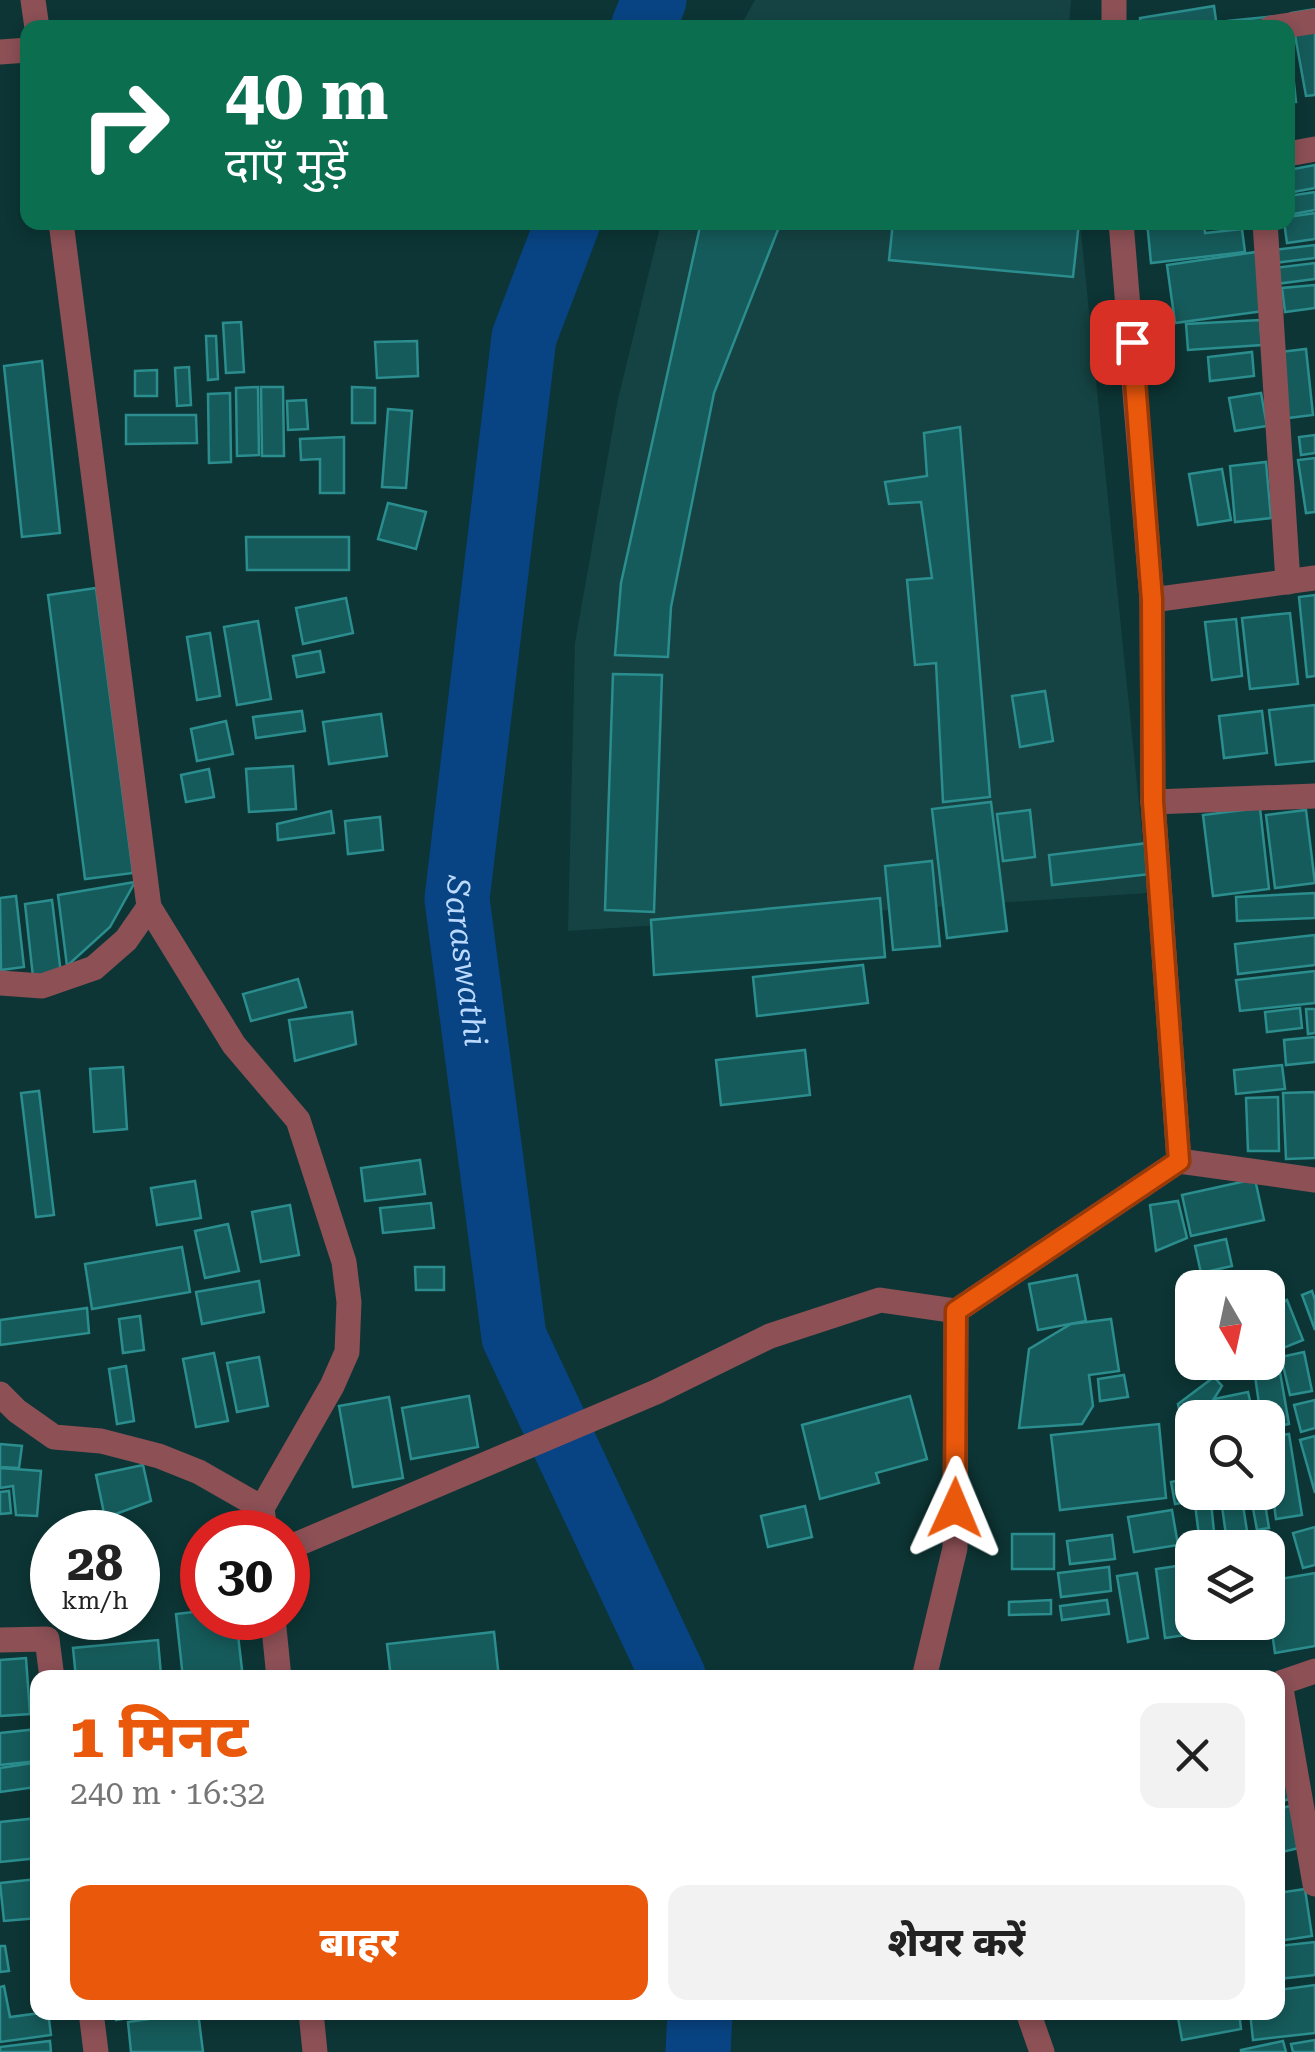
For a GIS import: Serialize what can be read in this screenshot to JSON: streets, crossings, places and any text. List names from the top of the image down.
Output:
{
  "water": ["Saraswathi"],
  "north": "bottom",
  "page": {
    "turn": ["40 m", "दाएँ मुड़ें"],
    "speed": "28 km/h",
    "limit": "30",
    "heading": ["1 मिनट", "240 m · 16:32"],
    "buttons": ["बाहर", "शेयर करें"]
  }
}
